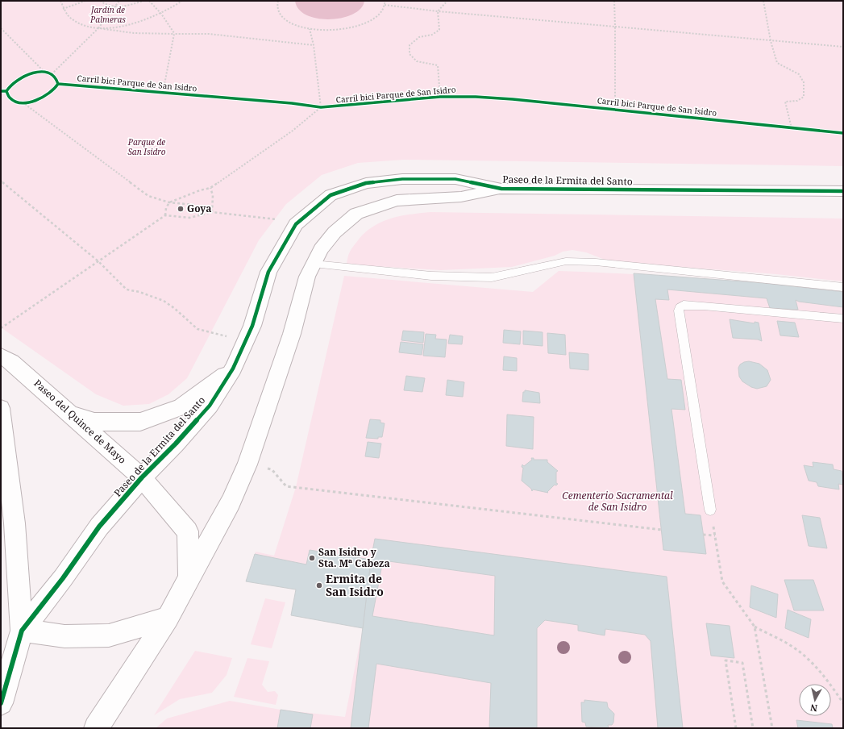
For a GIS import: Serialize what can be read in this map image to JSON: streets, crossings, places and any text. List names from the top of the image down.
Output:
{
  "streets": {
    "street": ["Paseo de la Ermita del Santo", "Paseo del Quince de Mayo"],
    "cycle path": ["Carril bici Parque de San Isidro"]
  },
  "crossings": [
    ["Paseo de la Ermita del Santo", "Paseo del Quince de Mayo"]
  ],
  "parks": ["Jardín de Palmeras", "Parque de San Isidro", "Cementerio Sacramental de San Isidro"],
  "places": ["Goya", "San Isidro y Sta. Mª Cabeza", "Ermita de San Isidro"],
  "north": "bottom"
}
